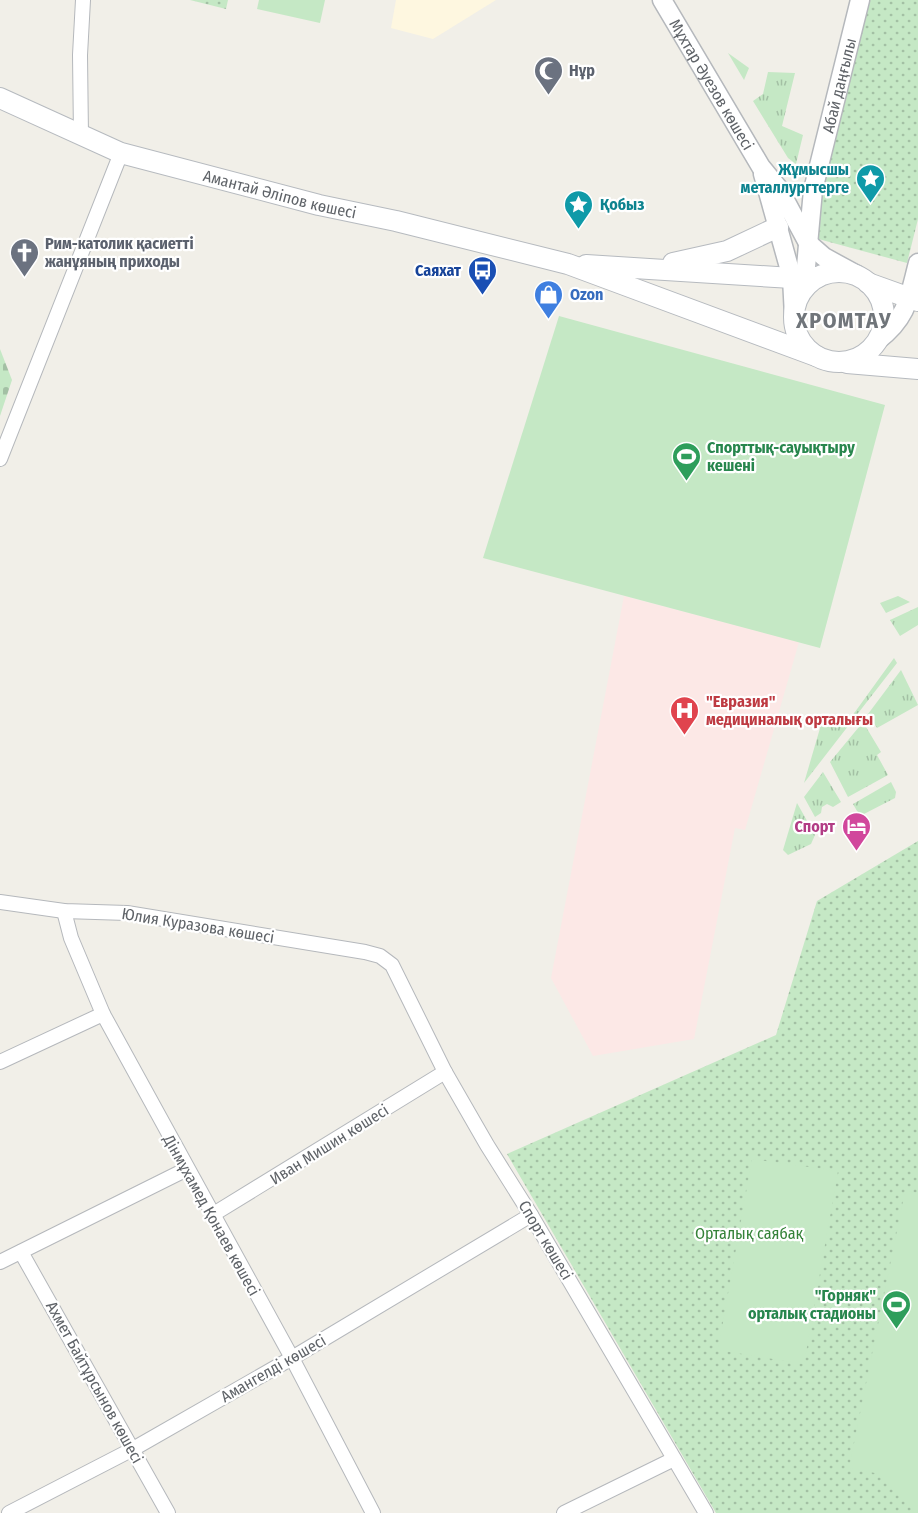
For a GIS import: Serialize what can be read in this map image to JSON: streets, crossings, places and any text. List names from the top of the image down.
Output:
{
  "streets": {
    "main road": ["Амантай Әліпов көшесі"],
    "street": [
      "Мұхтар Әуезов көшесі",
      "Абай даңғылы",
      "Юлия Куразова көшесі",
      "Иван Мишин көшесі",
      "Дінмұхамед Қонаев көшесі",
      "Спорт көшесі",
      "Амангелді көшесі",
      "Ахмет Байтұрсынов көшесі"
    ]
  },
  "crossings": [
    ["Мұхтар Әуезов көшесі", "Абай даңғылы"],
    ["Мұхтар Әуезов көшесі", "Амантай Әліпов көшесі"],
    ["Абай даңғылы", "Амантай Әліпов көшесі"],
    ["Юлия Куразова көшесі", "Дінмұхамед Қонаев көшесі"],
    ["Юлия Куразова көшесі", "Спорт көшесі"],
    ["Иван Мишин көшесі", "Дінмұхамед Қонаев көшесі"],
    ["Иван Мишин көшесі", "Спорт көшесі"],
    ["Дінмұхамед Қонаев көшесі", "Амангелді көшесі"],
    ["Спорт көшесі", "Амангелді көшесі"],
    ["Амангелді көшесі", "Ахмет Байтұрсынов көшесі"]
  ],
  "districts": ["ХРОМТАУ"],
  "parks": ["Орталық саябақ"],
  "places": {
    "mosque": ["Нұр"],
    "place": ["Жұмысшы металлургтерге", "Қобыз"],
    "church": ["Рим-католик қасиетті жанұяның приходы"],
    "bus stop": ["Саяхат"],
    "shop": ["Ozon"],
    "sports": ["Спорттық-сауықтыру кешені", "\"Горняк\" орталық стадионы"],
    "hospital": ["\"Евразия\" медициналық орталығы"],
    "hotel": ["Спорт"]
  }
}
